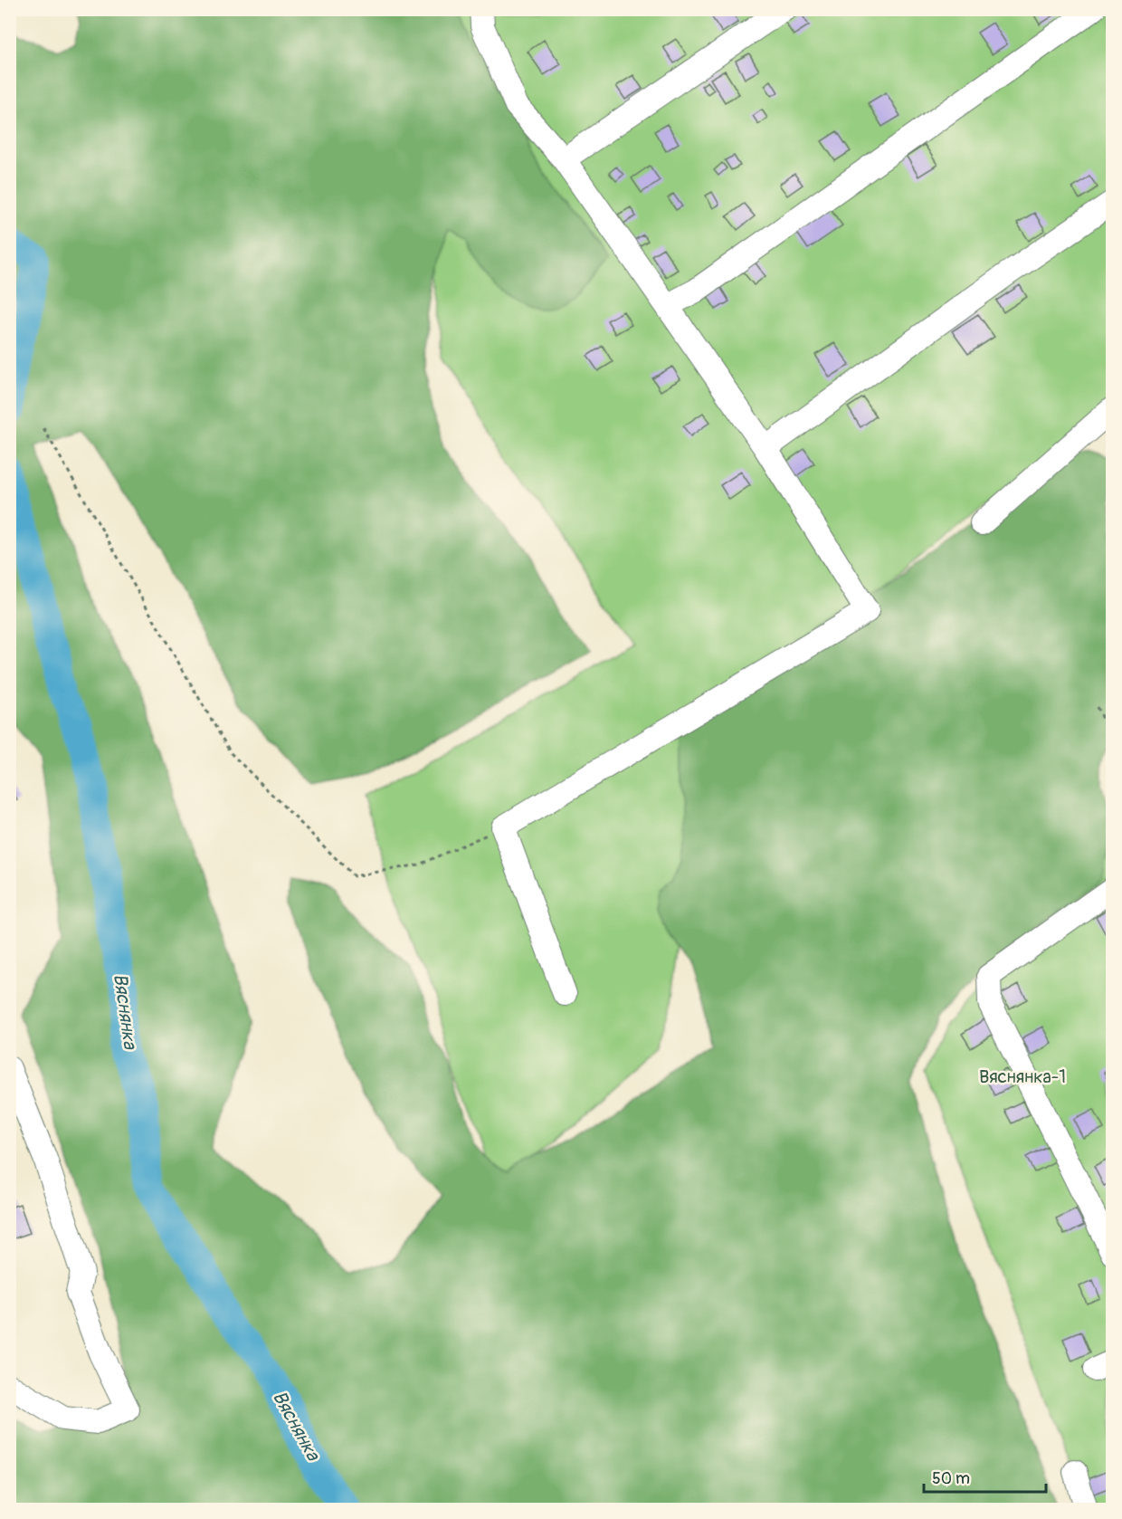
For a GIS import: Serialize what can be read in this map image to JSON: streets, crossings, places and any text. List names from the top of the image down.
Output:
{
  "water": ["Вяснянка"],
  "parks": ["Вяснянка-1"],
  "scale_bar": "50 m"
}
